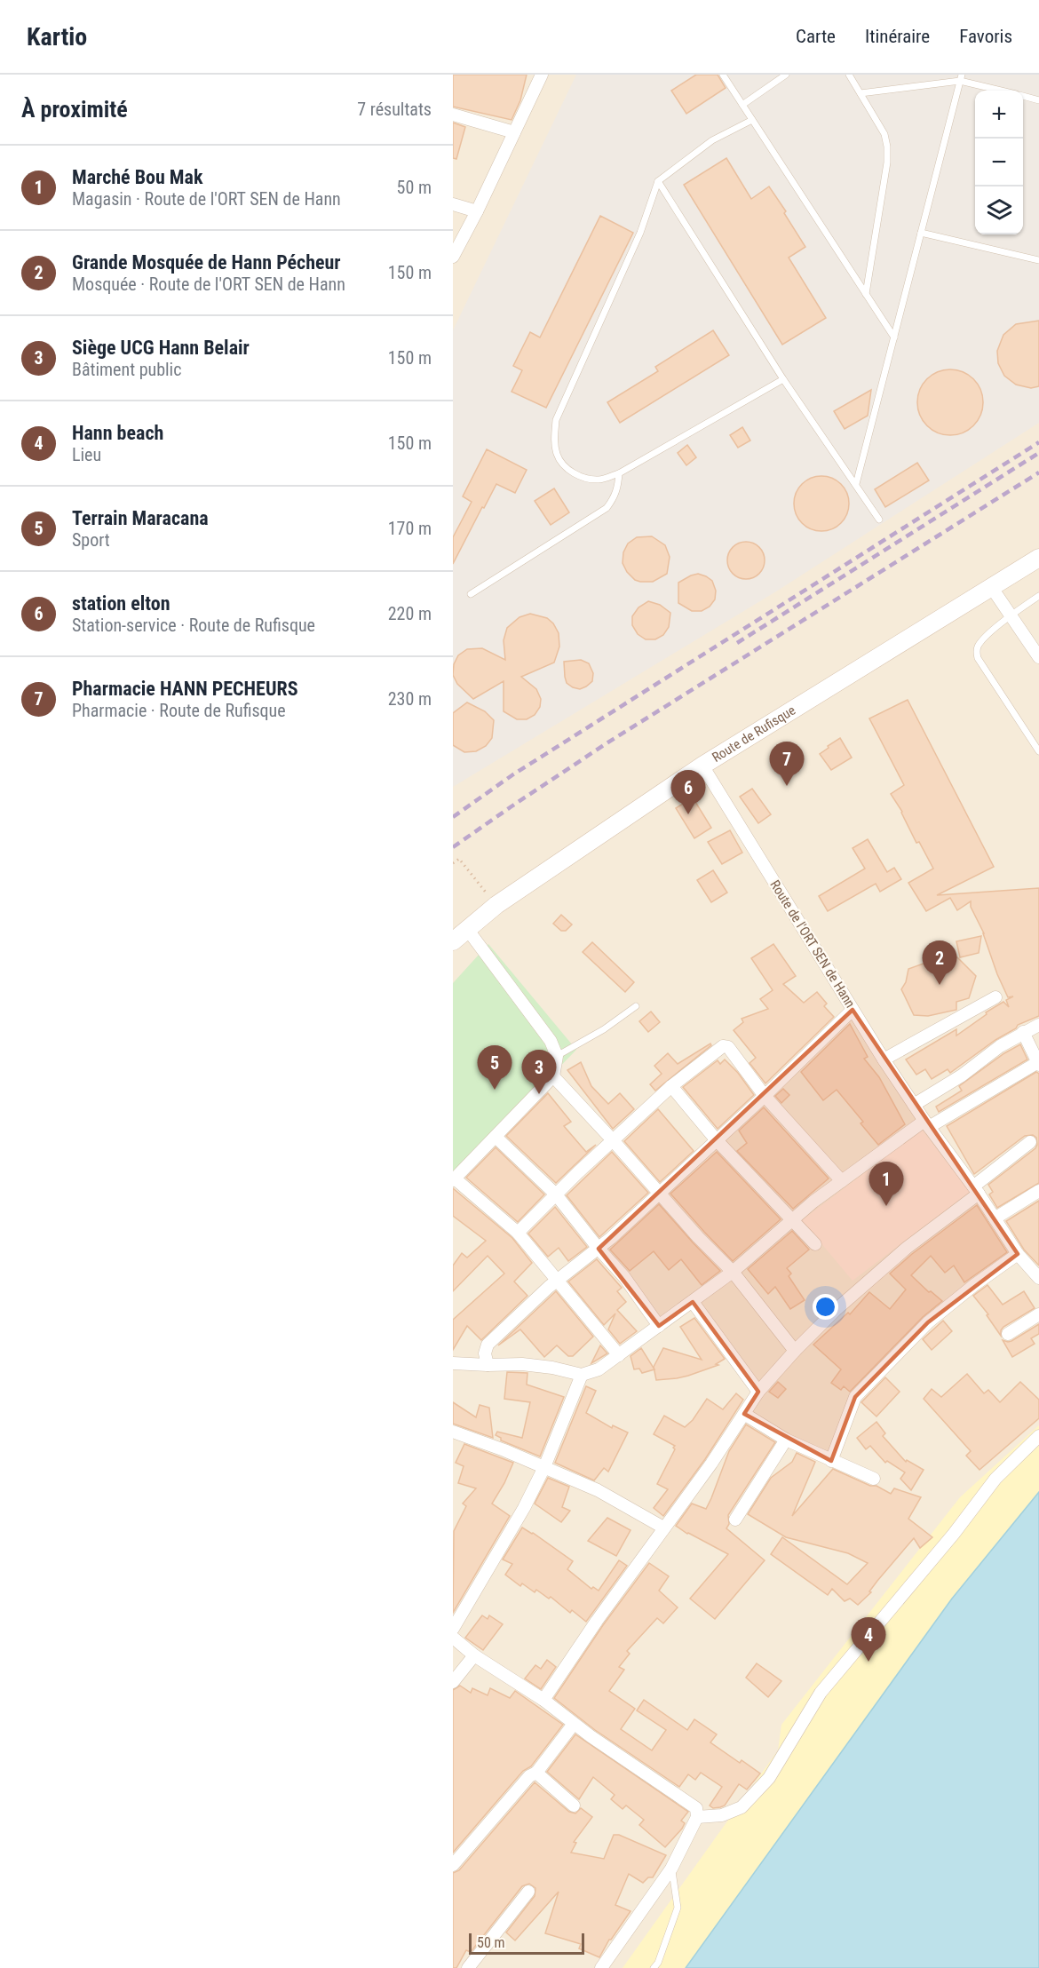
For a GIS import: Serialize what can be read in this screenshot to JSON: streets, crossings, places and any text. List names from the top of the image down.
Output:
{
  "streets": {
    "main road": ["Route de Rufisque"],
    "street": ["Route de l'ORT SEN de Hann"]
  },
  "crossings": [
    ["Route de Rufisque", "Route de l'ORT SEN de Hann"]
  ],
  "scale_bar": "50 m",
  "page": {
    "header": "Kartio",
    "nav": ["Carte", "Itinéraire", "Favoris"],
    "heading": ["À proximité", "7 résultats"],
    "map_buttons": ["+", "−"],
    "list": [
      {
        "mark": "1",
        "name": "Marché Bou Mak",
        "note": "Magasin · Route de l'ORT SEN de Hann",
        "value": "50 m"
      },
      {
        "mark": "2",
        "name": "Grande Mosquée de Hann Pécheur",
        "note": "Mosquée · Route de l'ORT SEN de Hann",
        "value": "150 m"
      },
      {
        "mark": "3",
        "name": "Siège UCG Hann Belair",
        "note": "Bâtiment public",
        "value": "150 m"
      },
      {
        "mark": "4",
        "name": "Hann beach",
        "note": "Lieu",
        "value": "150 m"
      },
      {
        "mark": "5",
        "name": "Terrain Maracana",
        "note": "Sport",
        "value": "170 m"
      },
      {
        "mark": "6",
        "name": "station elton",
        "note": "Station-service · Route de Rufisque",
        "value": "220 m"
      },
      {
        "mark": "7",
        "name": "Pharmacie HANN PECHEURS",
        "note": "Pharmacie · Route de Rufisque",
        "value": "230 m"
      }
    ],
    "pins": [
      "7",
      "6",
      "2",
      "5",
      "3",
      "1",
      "4"
    ],
    "scale": "50 m"
  }
}
